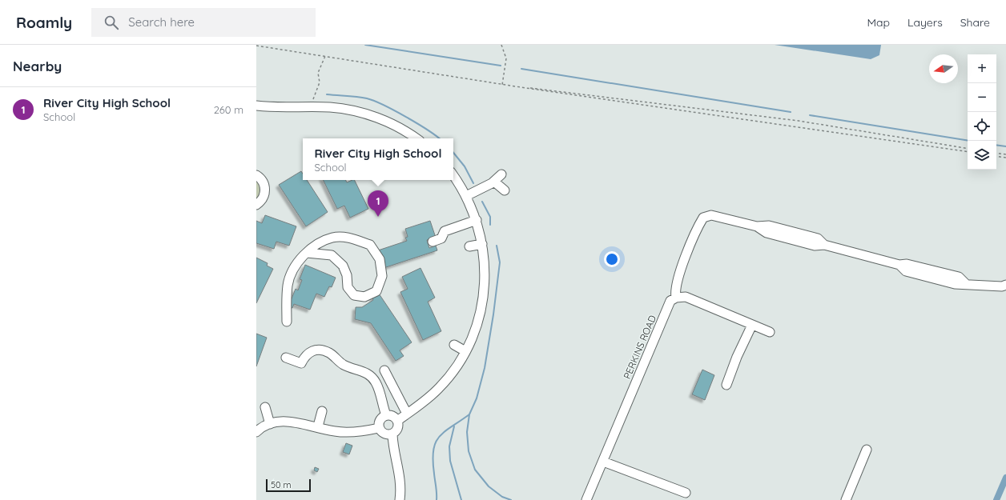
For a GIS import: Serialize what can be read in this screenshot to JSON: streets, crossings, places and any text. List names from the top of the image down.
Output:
{
  "streets": {
    "street": ["PERKINS ROAD"]
  },
  "scale_bar": "50 m",
  "north": "left",
  "page": {
    "header": "Roamly",
    "search": "Search here",
    "nav": ["Map", "Layers", "Share"],
    "heading": "Nearby",
    "map_buttons": ["+", "−"],
    "list": [
      {
        "mark": "1",
        "name": "River City High School",
        "note": "School",
        "value": "260 m"
      }
    ],
    "popup": ["River City High School", "School"],
    "pins": "1",
    "scale": "50 m"
  }
}
